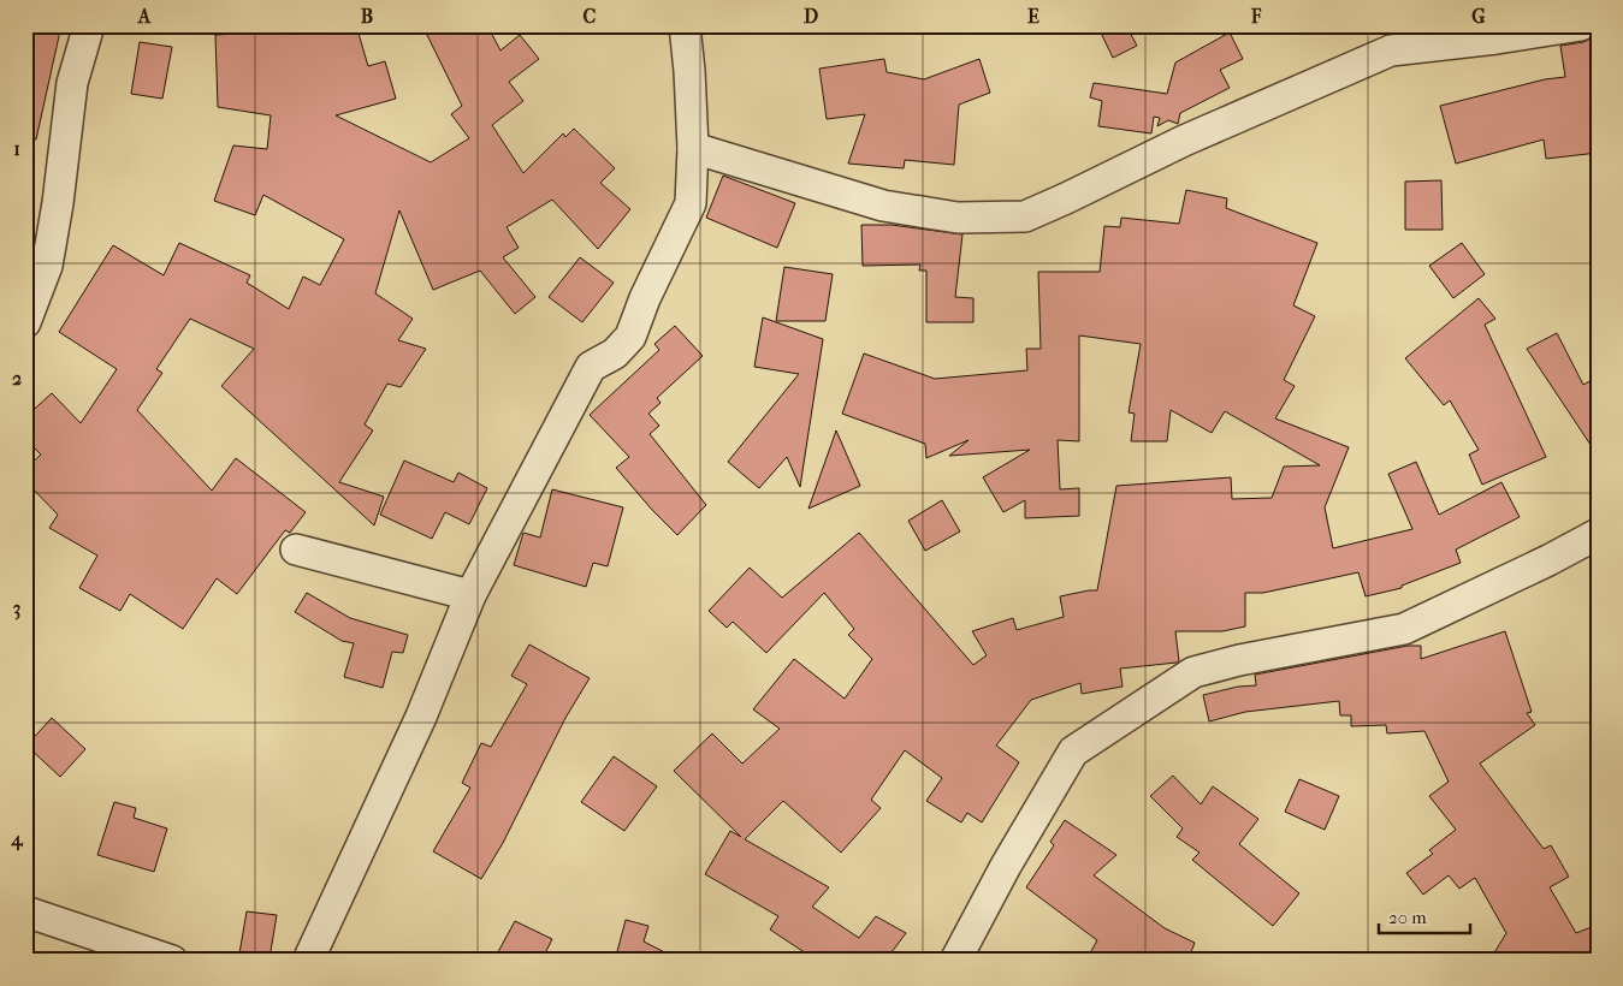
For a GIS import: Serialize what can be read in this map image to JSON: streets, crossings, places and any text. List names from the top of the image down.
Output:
{
  "scale_bar": "20 m",
  "grid": {
    "columns": [
      "A",
      "B",
      "C",
      "D",
      "E",
      "F",
      "G"
    ],
    "rows": [
      "1",
      "2",
      "3",
      "4"
    ]
  }
}
